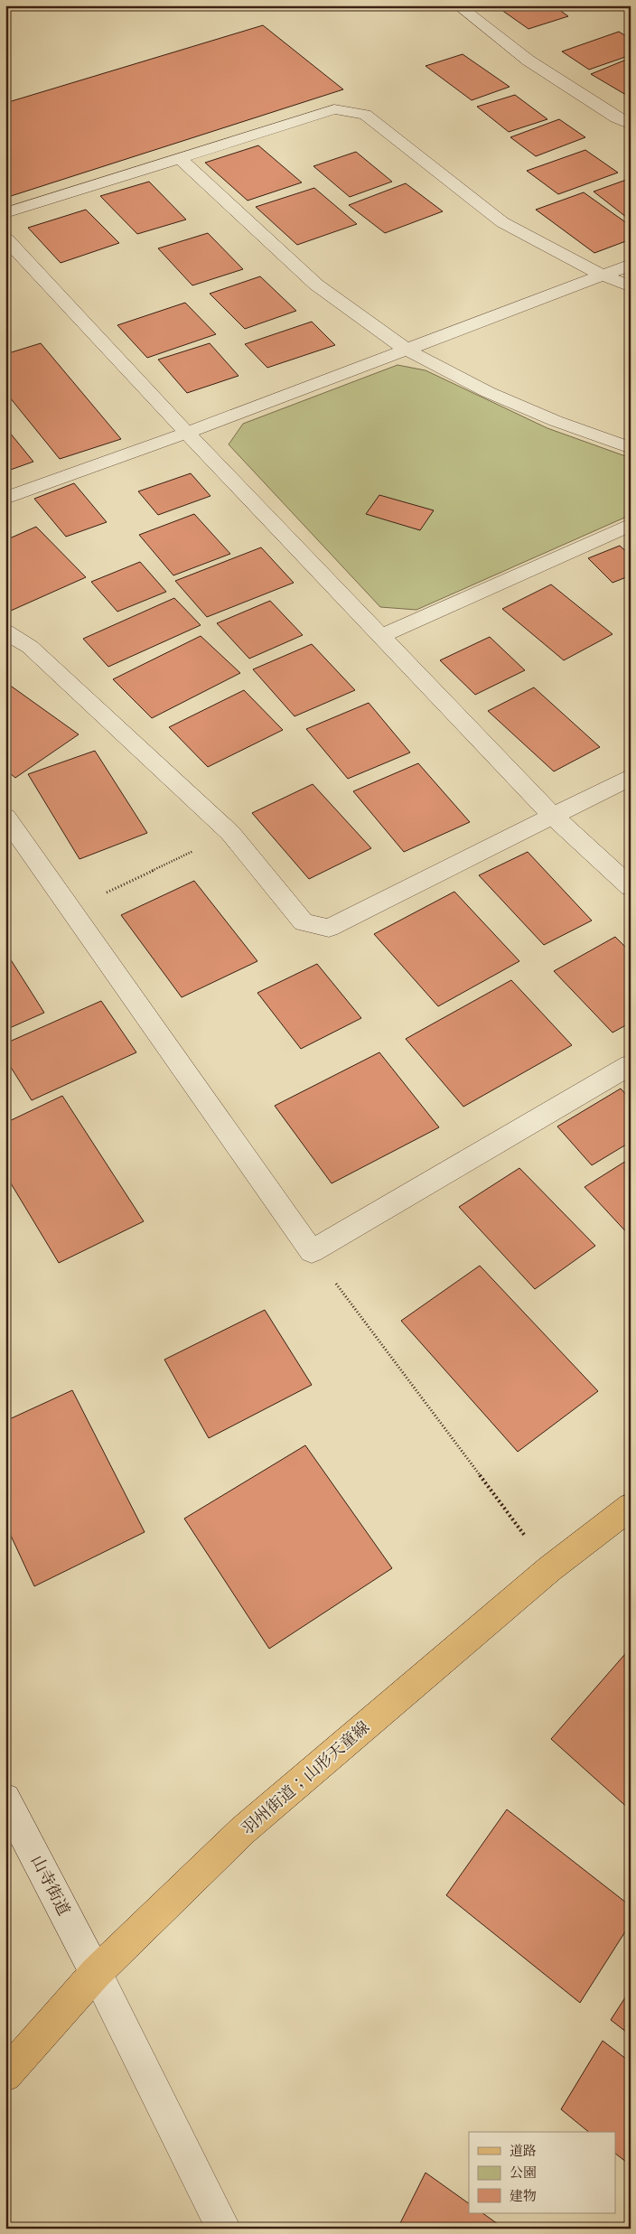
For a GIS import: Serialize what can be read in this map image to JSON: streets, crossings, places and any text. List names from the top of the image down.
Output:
{
  "streets": {
    "main road": ["羽州街道；山形天童線"],
    "street": ["山寺街道"]
  },
  "crossings": [
    ["羽州街道；山形天童線", "山寺街道"]
  ],
  "legend": ["道路", "公園", "建物"]
}
